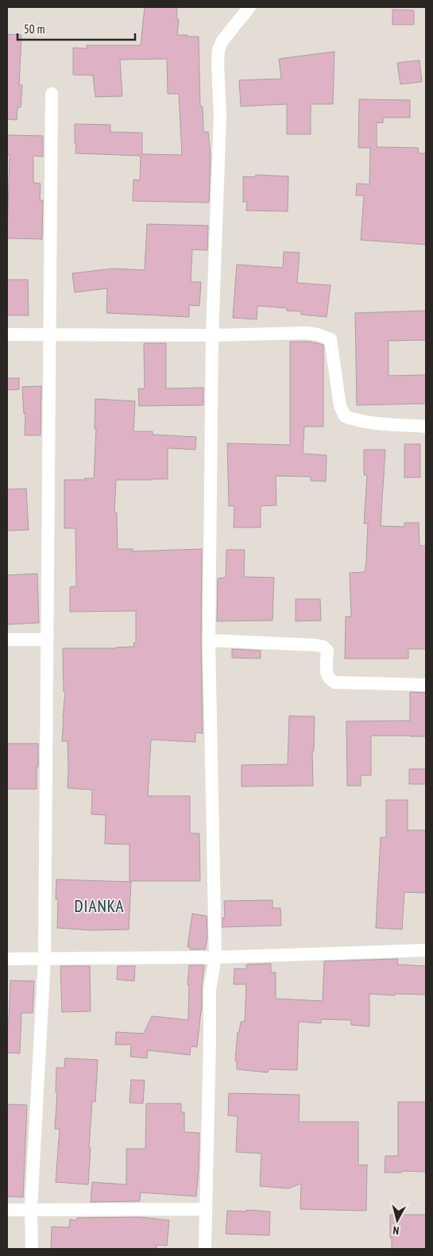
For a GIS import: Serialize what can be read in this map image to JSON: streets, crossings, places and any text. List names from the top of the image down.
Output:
{
  "districts": ["DIANKA"],
  "scale_bar": "50 m",
  "north": "bottom"
}
